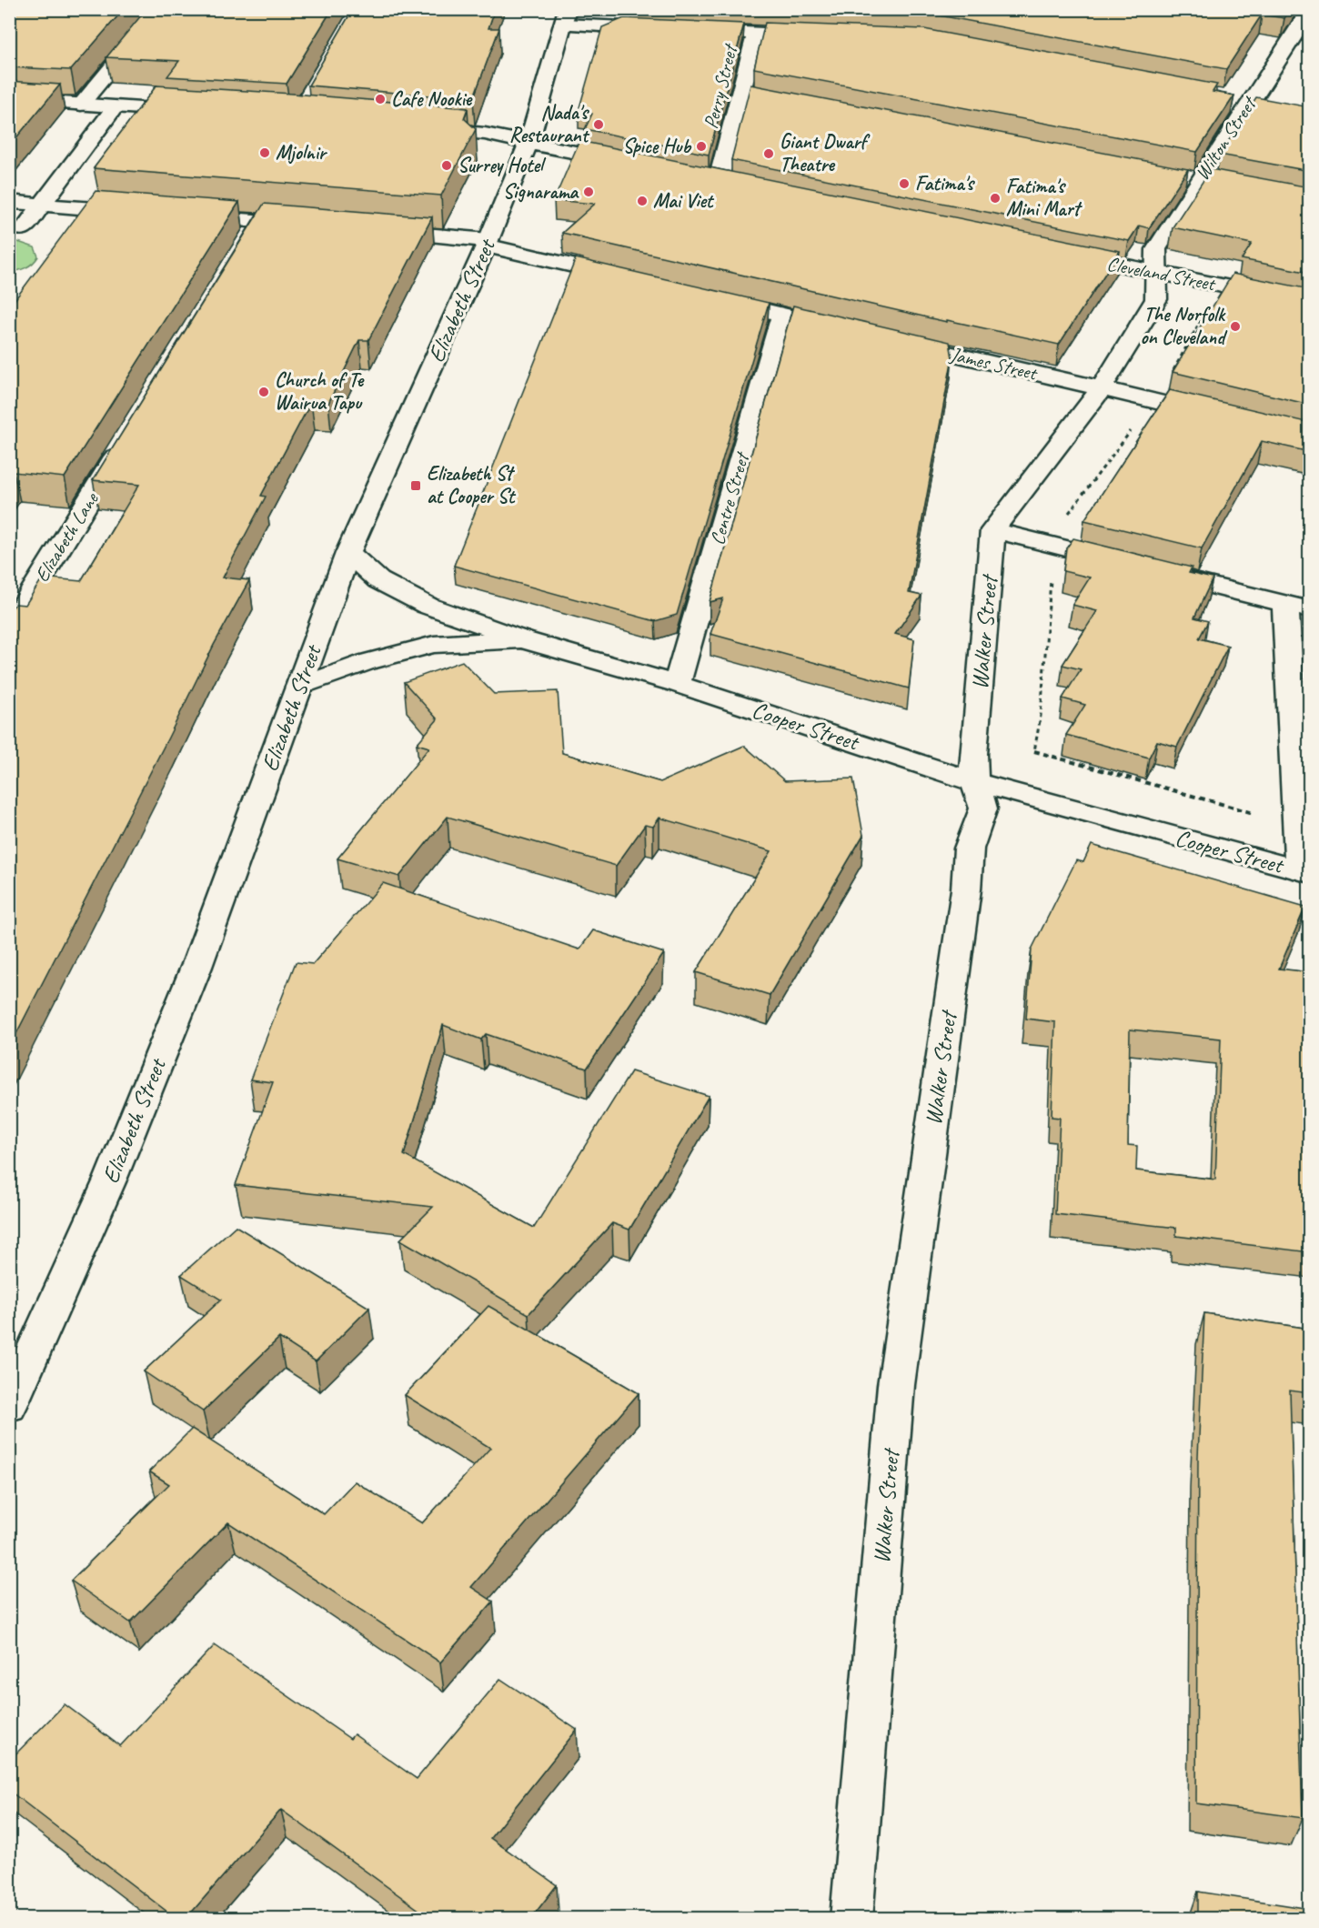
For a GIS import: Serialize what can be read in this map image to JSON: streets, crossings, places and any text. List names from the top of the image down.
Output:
{
  "streets": {
    "street": [
      "Perry Street",
      "Wilton Street",
      "Cleveland Street",
      "Elizabeth Street",
      "James Street",
      "Centre Street",
      "Elizabeth Lane",
      "Walker Street",
      "Cooper Street"
    ]
  },
  "crossings": [
    ["Wilton Street", "Cleveland Street"],
    ["Elizabeth Street", "Cooper Street"],
    ["Centre Street", "Cooper Street"],
    ["Walker Street", "Cooper Street"]
  ],
  "places": {
    "other": [
      "Cafe Nookie",
      "Nada's Restaurant",
      "Spice Hub",
      "Mjolnir",
      "Giant Dwarf Theatre",
      "Surrey Hotel",
      "Fatima's",
      "Signarama",
      "Fatima's Mini Mart",
      "Mai Viet",
      "The Norfolk on Cleveland",
      "Church of Te Wairua Tapu"
    ],
    "transit": ["Elizabeth St at Cooper St"]
  }
}
